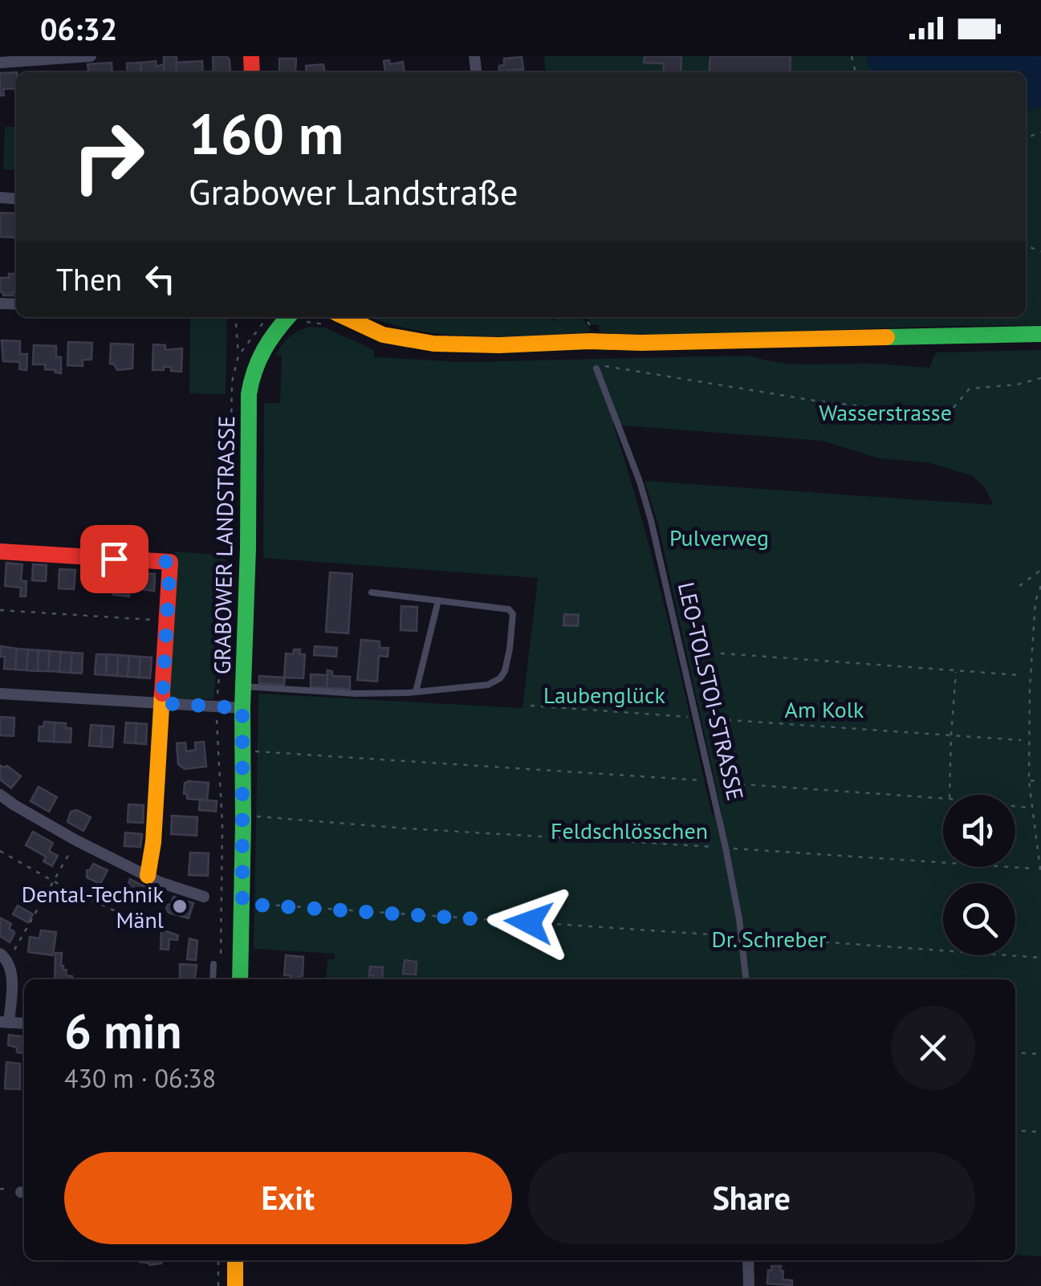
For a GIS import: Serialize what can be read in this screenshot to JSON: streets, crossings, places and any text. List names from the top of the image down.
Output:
{
  "streets": {
    "main road": ["GRABOWER LANDSTRASSE"],
    "lane": ["LEO-TOLSTOI-STRASSE"]
  },
  "parks": [
    "Wasserstrasse",
    "Pulverweg",
    "Laubenglück",
    "Am Kolk",
    "Feldschlösschen",
    "Dr. Schreber"
  ],
  "places": ["Dental-Technik Mänl"],
  "page": {
    "status": "06:32",
    "turn": ["160 m", "Grabower Landstraße"],
    "then": "Then",
    "heading": ["6 min", "430 m · 06:38"],
    "buttons": ["Exit", "Share"]
  }
}
